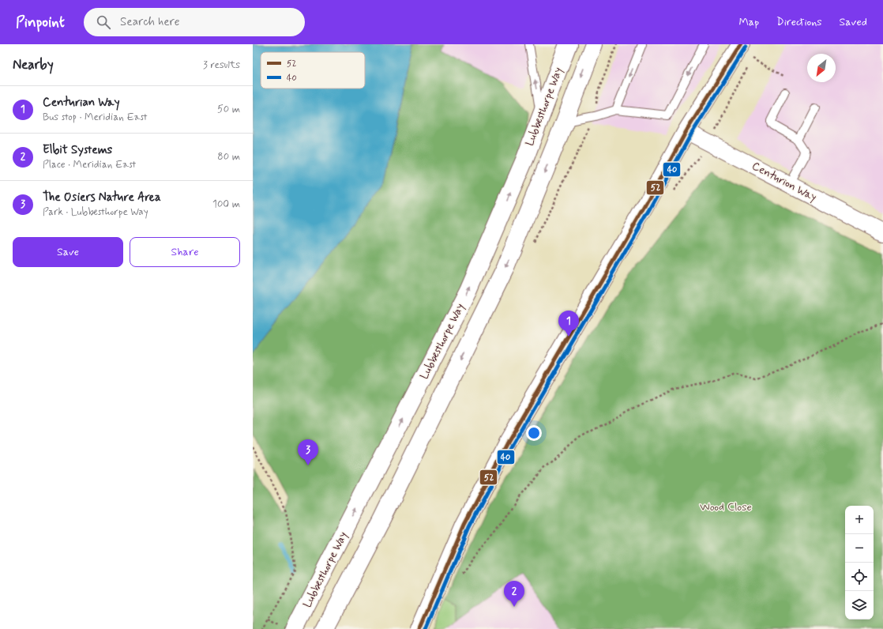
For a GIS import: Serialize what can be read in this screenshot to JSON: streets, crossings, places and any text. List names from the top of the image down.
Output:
{
  "streets": {
    "main road": ["Lubbesthorpe Way"],
    "street": ["Centurion Way"]
  },
  "parks": ["Wood Close"],
  "lines": ["transit line 52", "transit line 40"],
  "legend": ["52", "40"],
  "north": "bottom left",
  "page": {
    "header": "Pinpoint",
    "search": "Search here",
    "nav": ["Map", "Directions", "Saved"],
    "heading": ["Nearby", "3 results"],
    "list": [
      {
        "mark": "1",
        "name": "Centurian Way",
        "note": "Bus stop · Meridian East",
        "value": "50 m"
      },
      {
        "mark": "2",
        "name": "Elbit Systems",
        "note": "Place · Meridian East",
        "value": "80 m"
      },
      {
        "mark": "3",
        "name": "The Osiers Nature Area",
        "note": "Park · Lubbesthorpe Way",
        "value": "100 m"
      }
    ],
    "buttons": ["Save", "Share"],
    "pins": ["1", "3", "2"],
    "map_buttons": ["+", "−"]
  }
}
